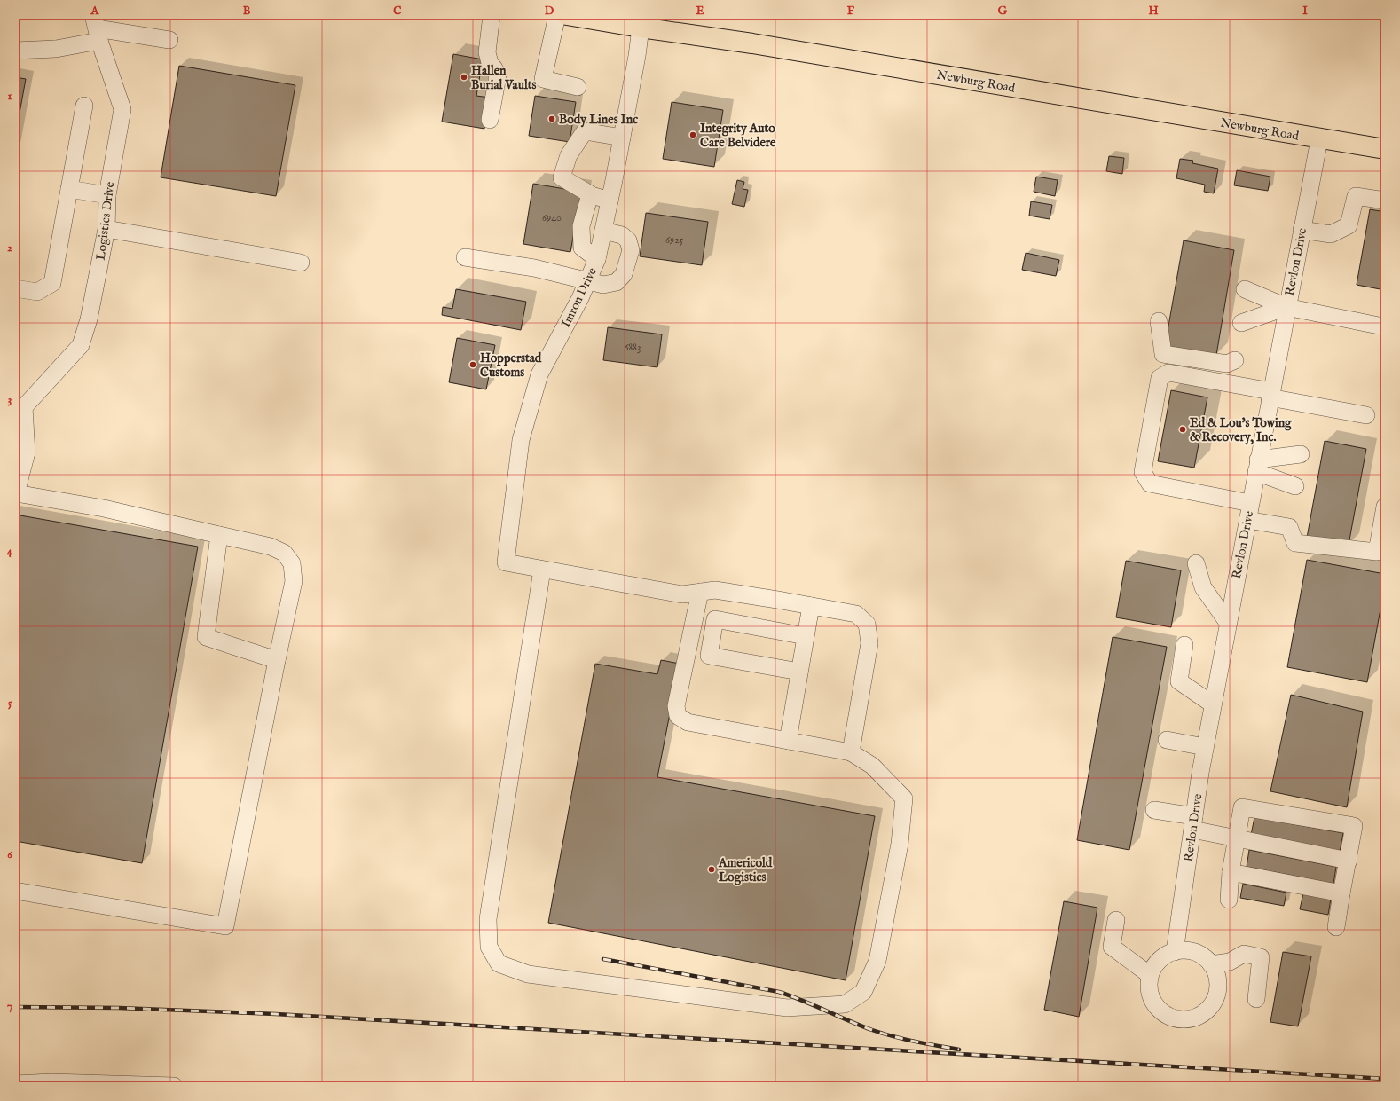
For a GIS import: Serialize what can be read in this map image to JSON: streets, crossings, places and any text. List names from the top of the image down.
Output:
{
  "streets": {
    "main road": ["Newburg Road"],
    "street": ["Logistics Drive", "Revlon Drive", "Imron Drive"]
  },
  "crossings": [
    ["Newburg Road", "Revlon Drive"],
    ["Newburg Road", "Imron Drive"]
  ],
  "places": [
    "Hallen Burial Vaults",
    "Body Lines Inc",
    "Integrity Auto Care Belvidere",
    "Hopperstad Customs",
    "Ed & Lou's Towing & Recovery, Inc.",
    "Americold Logistics"
  ],
  "house_numbers": ["6940", "6925", "6883"],
  "grid": {
    "columns": [
      "A",
      "B",
      "C",
      "D",
      "E",
      "F",
      "G",
      "H",
      "I"
    ],
    "rows": [
      "1",
      "2",
      "3",
      "4",
      "5",
      "6",
      "7"
    ]
  }
}
